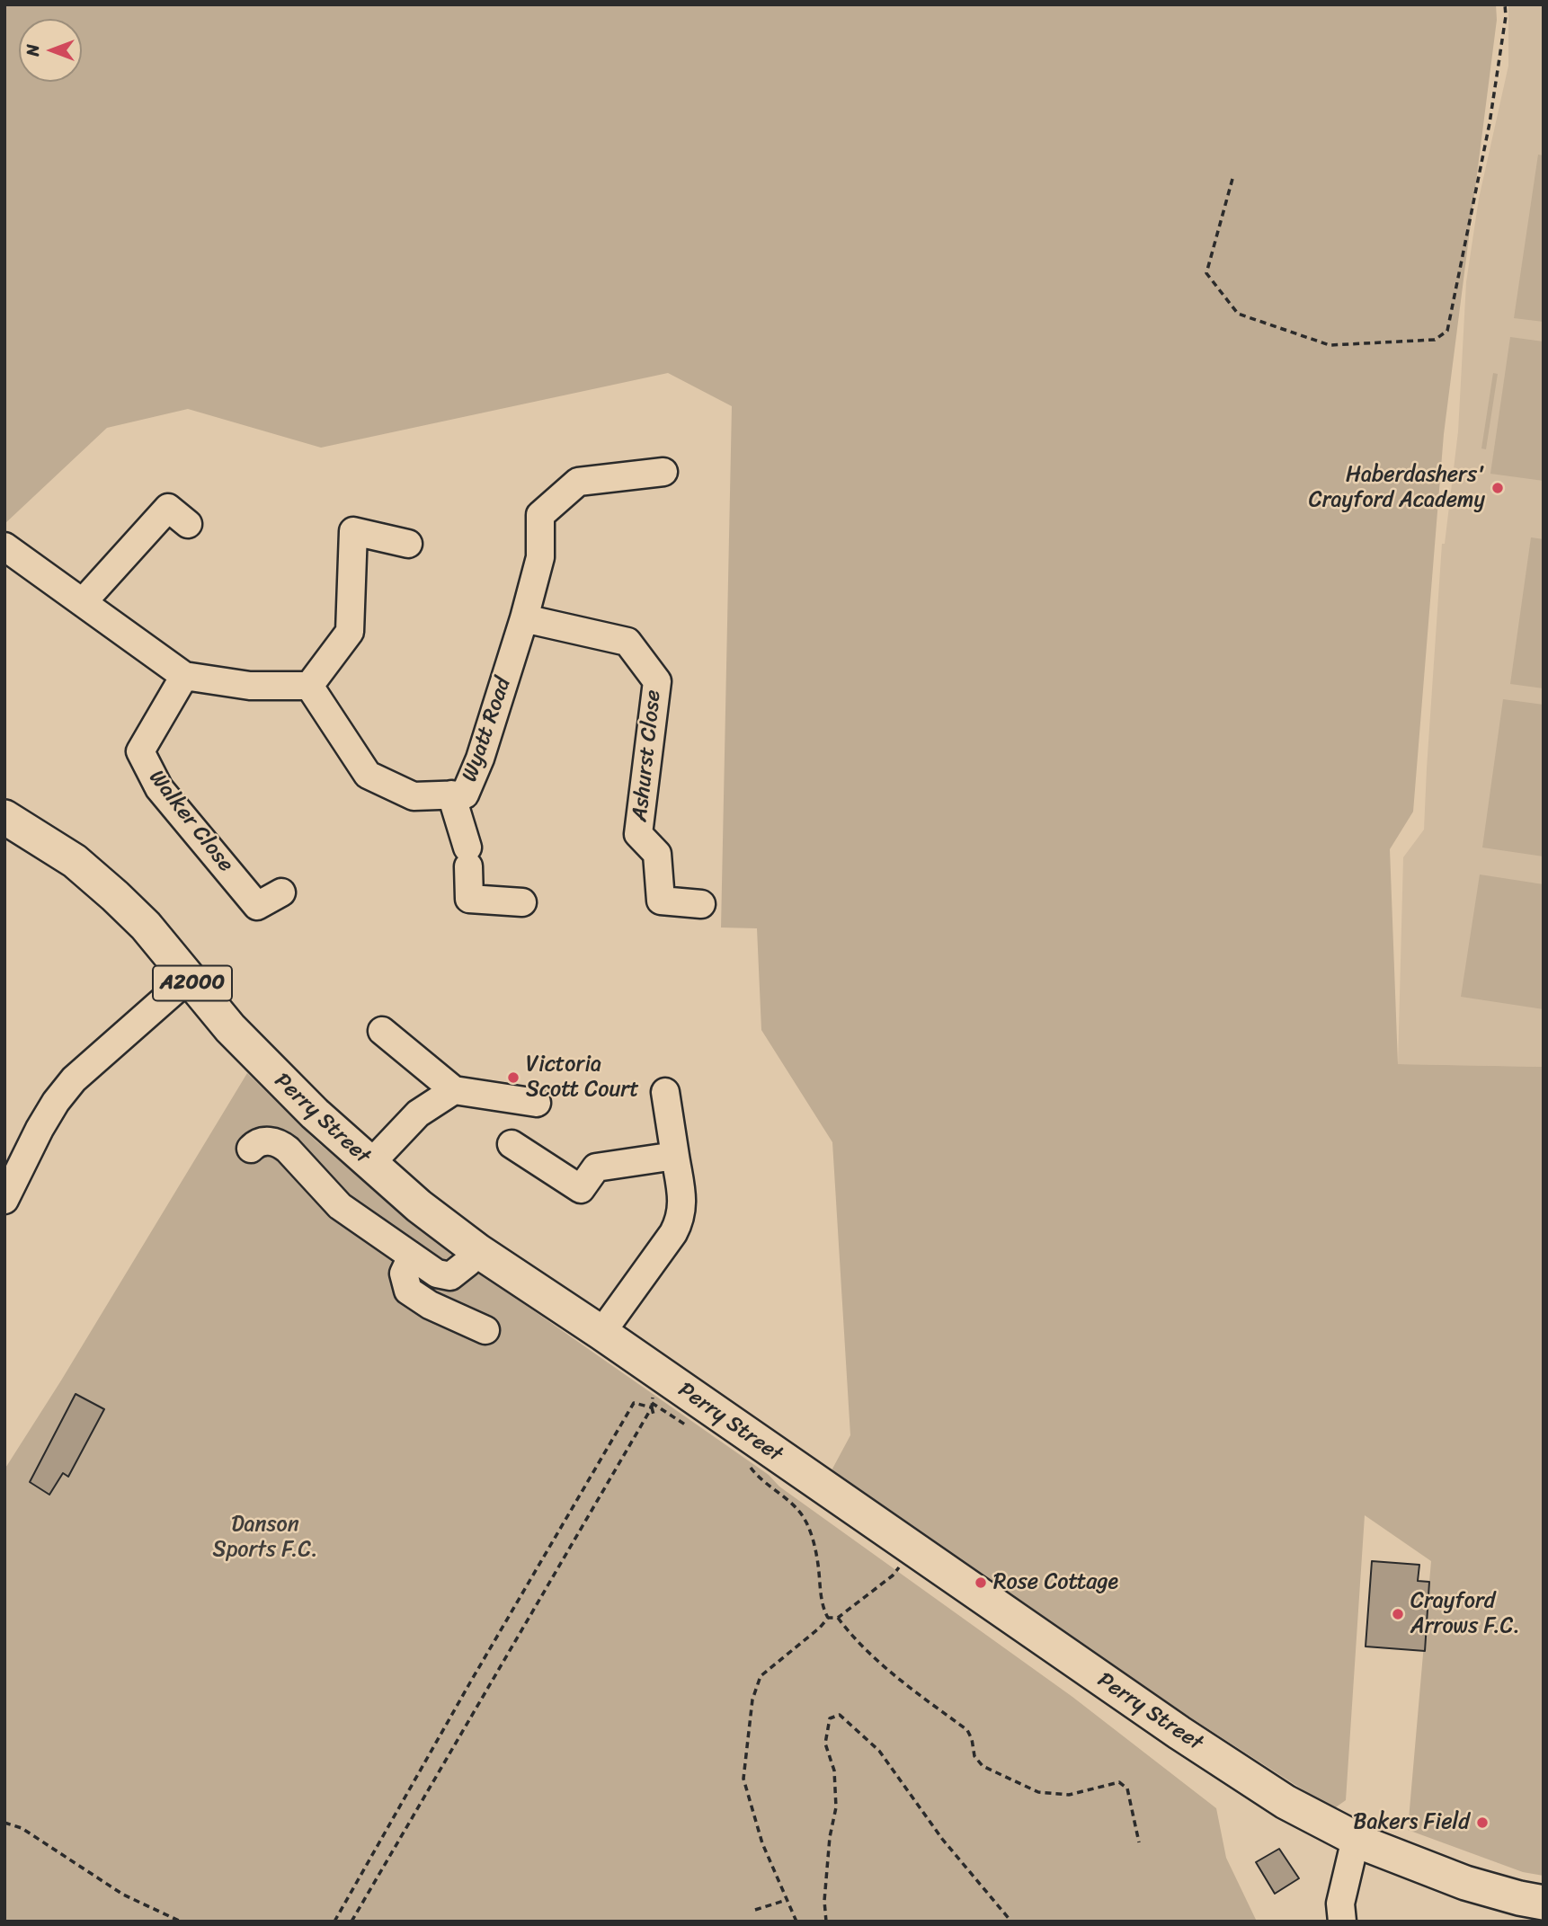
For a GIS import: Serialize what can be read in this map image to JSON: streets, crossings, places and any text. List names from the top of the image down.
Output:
{
  "streets": {
    "main road": ["A2000", "Perry Street"],
    "street": ["Wyatt Road", "Ashurst Close", "Walker Close"]
  },
  "crossings": [
    ["Wyatt Road", "Ashurst Close"]
  ],
  "parks": ["Danson Sports F.C."],
  "places": [
    "Haberdashers' Crayford Academy",
    "Victoria Scott Court",
    "Rose Cottage",
    "Crayford Arrows F.C.",
    "Bakers Field"
  ],
  "north": "left"
}
